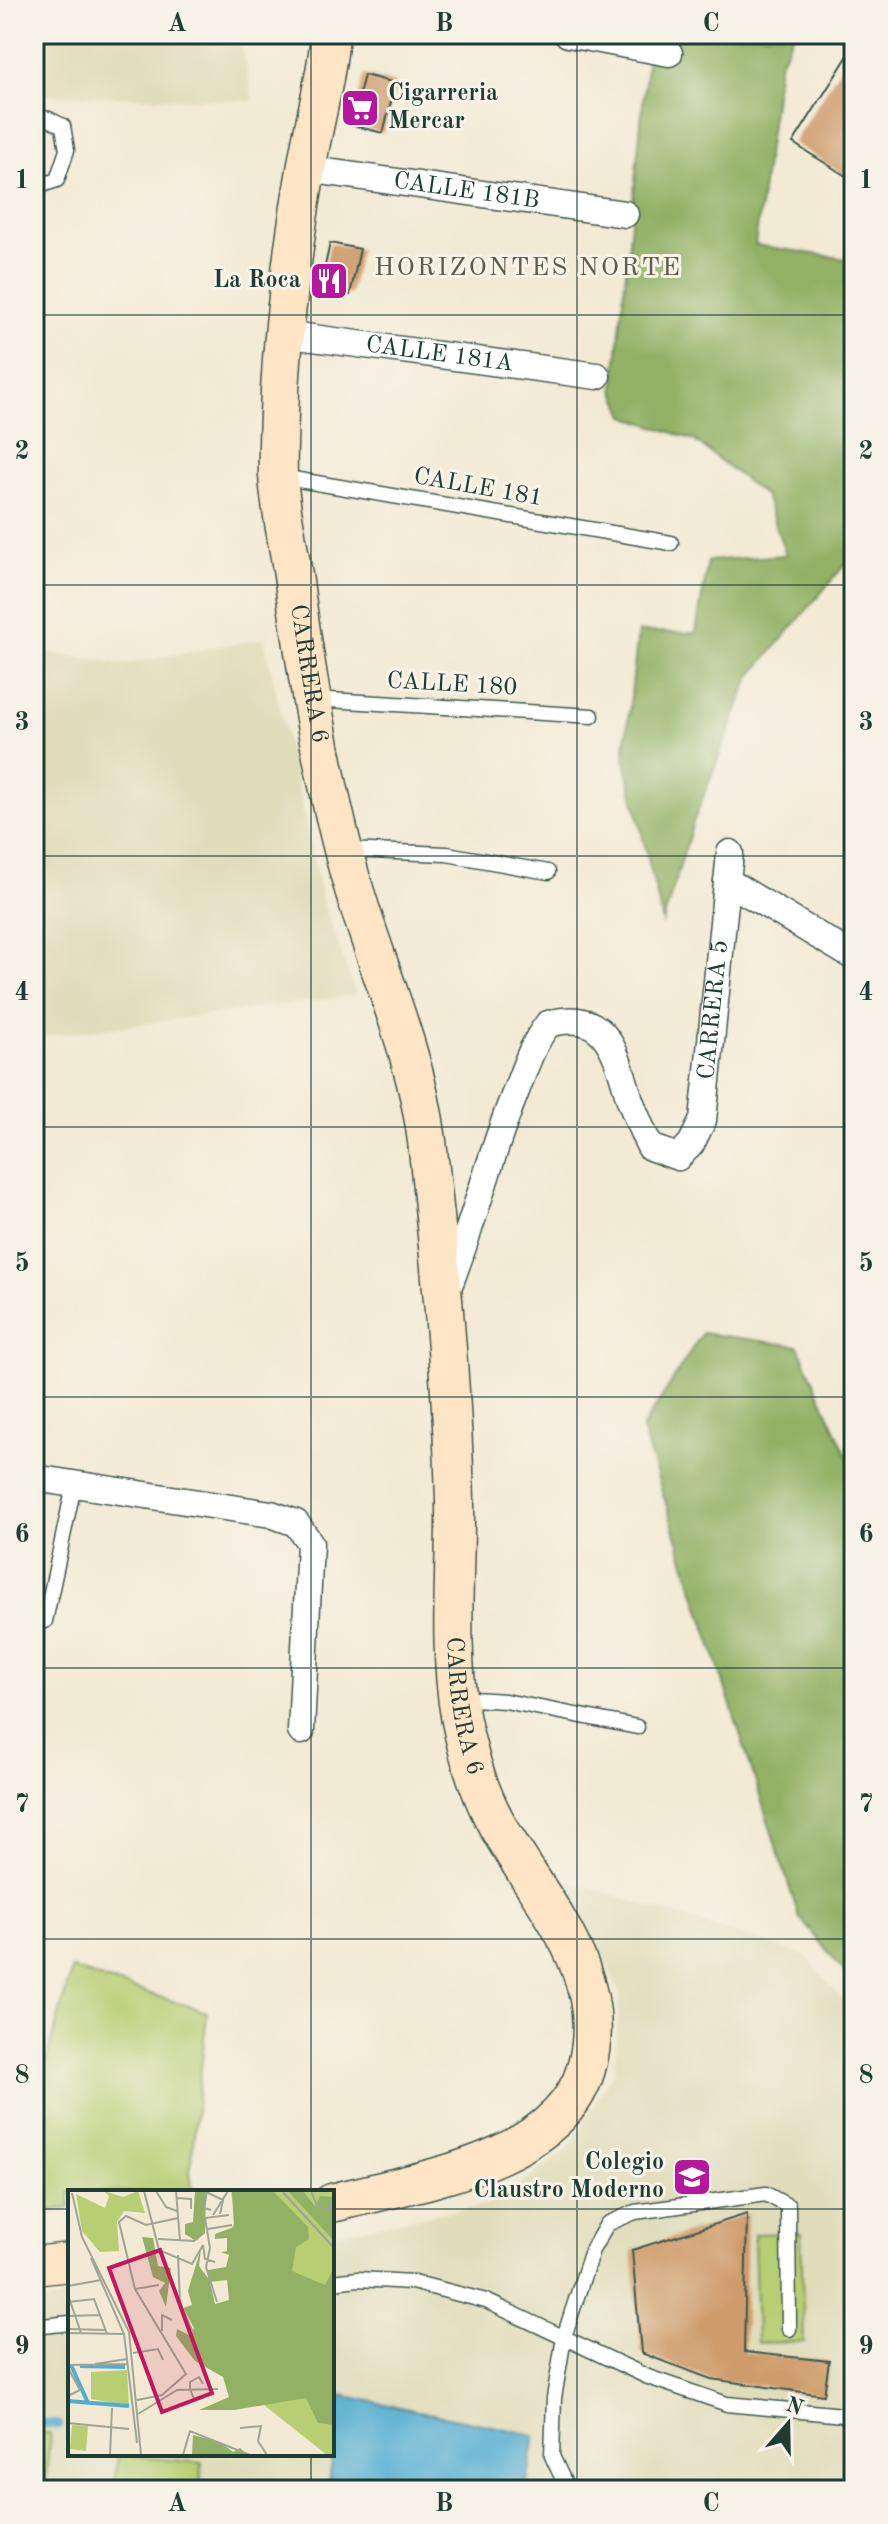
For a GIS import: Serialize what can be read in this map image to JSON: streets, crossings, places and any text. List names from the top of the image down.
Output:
{
  "streets": {
    "street": [
      "CALLE 181B",
      "CALLE 181A",
      "CARRERA 6",
      "CARRERA 5"
    ],
    "lane": ["CALLE 181", "CALLE 180"]
  },
  "crossings": [
    ["CALLE 181B", "CARRERA 6"],
    ["CALLE 181A", "CARRERA 6"],
    ["CALLE 181", "CARRERA 6"],
    ["CARRERA 6", "CALLE 180"],
    ["CARRERA 6", "CARRERA 5"]
  ],
  "districts": ["HORIZONTES NORTE"],
  "places": {
    "supermarket": ["Cigarreria Mercar"],
    "restaurant": ["La Roca"],
    "school or university": ["Colegio Claustro Moderno"]
  },
  "north": "top",
  "grid": {
    "columns": ["A", "B", "C"],
    "rows": [
      "1",
      "2",
      "3",
      "4",
      "5",
      "6",
      "7",
      "8",
      "9"
    ]
  }
}
